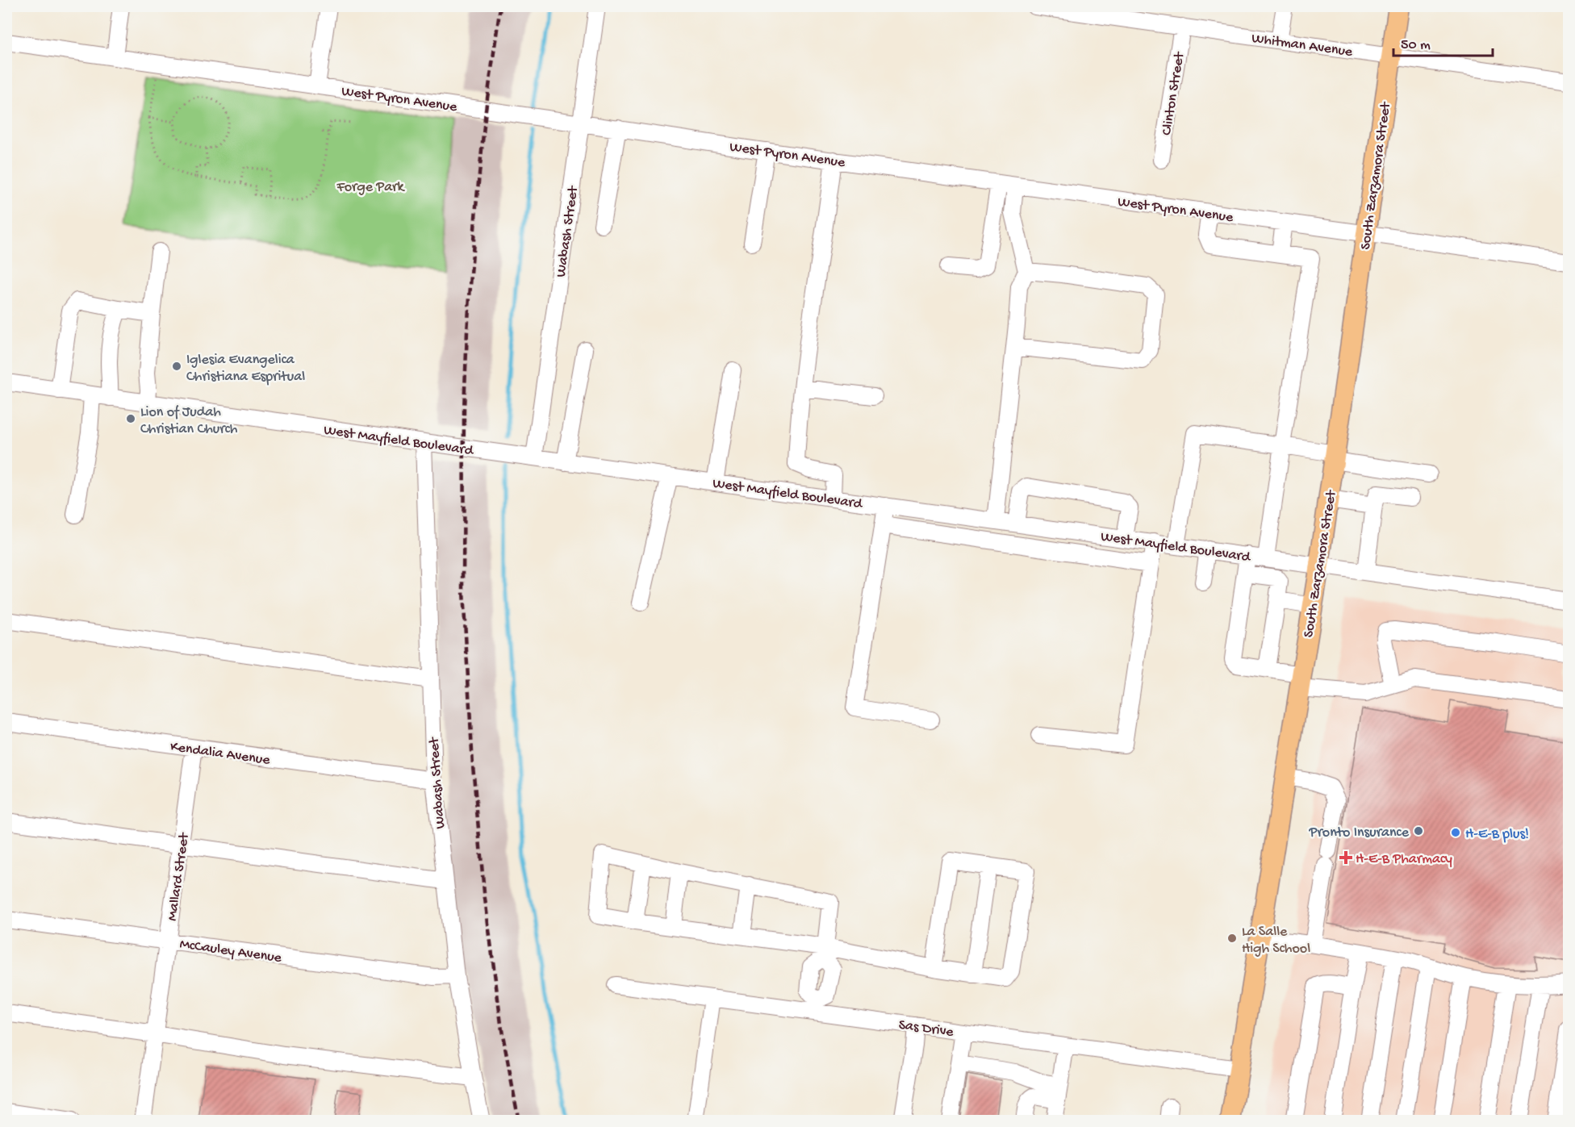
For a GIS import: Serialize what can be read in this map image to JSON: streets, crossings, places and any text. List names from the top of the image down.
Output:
{
  "streets": {
    "main road": ["South Zarzamora Street"],
    "street": [
      "Whitman Avenue",
      "Clinton Street",
      "West Pyron Avenue",
      "Wabash Street",
      "West Mayfield Boulevard",
      "Kendalia Avenue",
      "Mallard Street",
      "McCauley Avenue",
      "Sas Drive"
    ]
  },
  "crossings": [
    ["Whitman Avenue", "Clinton Street"],
    ["Whitman Avenue", "South Zarzamora Street"],
    ["West Pyron Avenue", "South Zarzamora Street"],
    ["West Pyron Avenue", "Wabash Street"],
    ["South Zarzamora Street", "West Mayfield Boulevard"],
    ["South Zarzamora Street", "Sas Drive"],
    ["Wabash Street", "West Mayfield Boulevard"],
    ["Wabash Street", "Kendalia Avenue"],
    ["Wabash Street", "McCauley Avenue"],
    ["Kendalia Avenue", "Mallard Street"],
    ["Mallard Street", "McCauley Avenue"]
  ],
  "parks": ["Forge Park"],
  "places": {
    "other": [
      "Iglesia Evangelica Christiana Espritual",
      "Lion of Judah Christian Church",
      "Pronto Insurance",
      "H-E-B plus!",
      "La Salle High School"
    ],
    "health": ["H-E-B Pharmacy"]
  },
  "scale_bar": "50 m"
}
